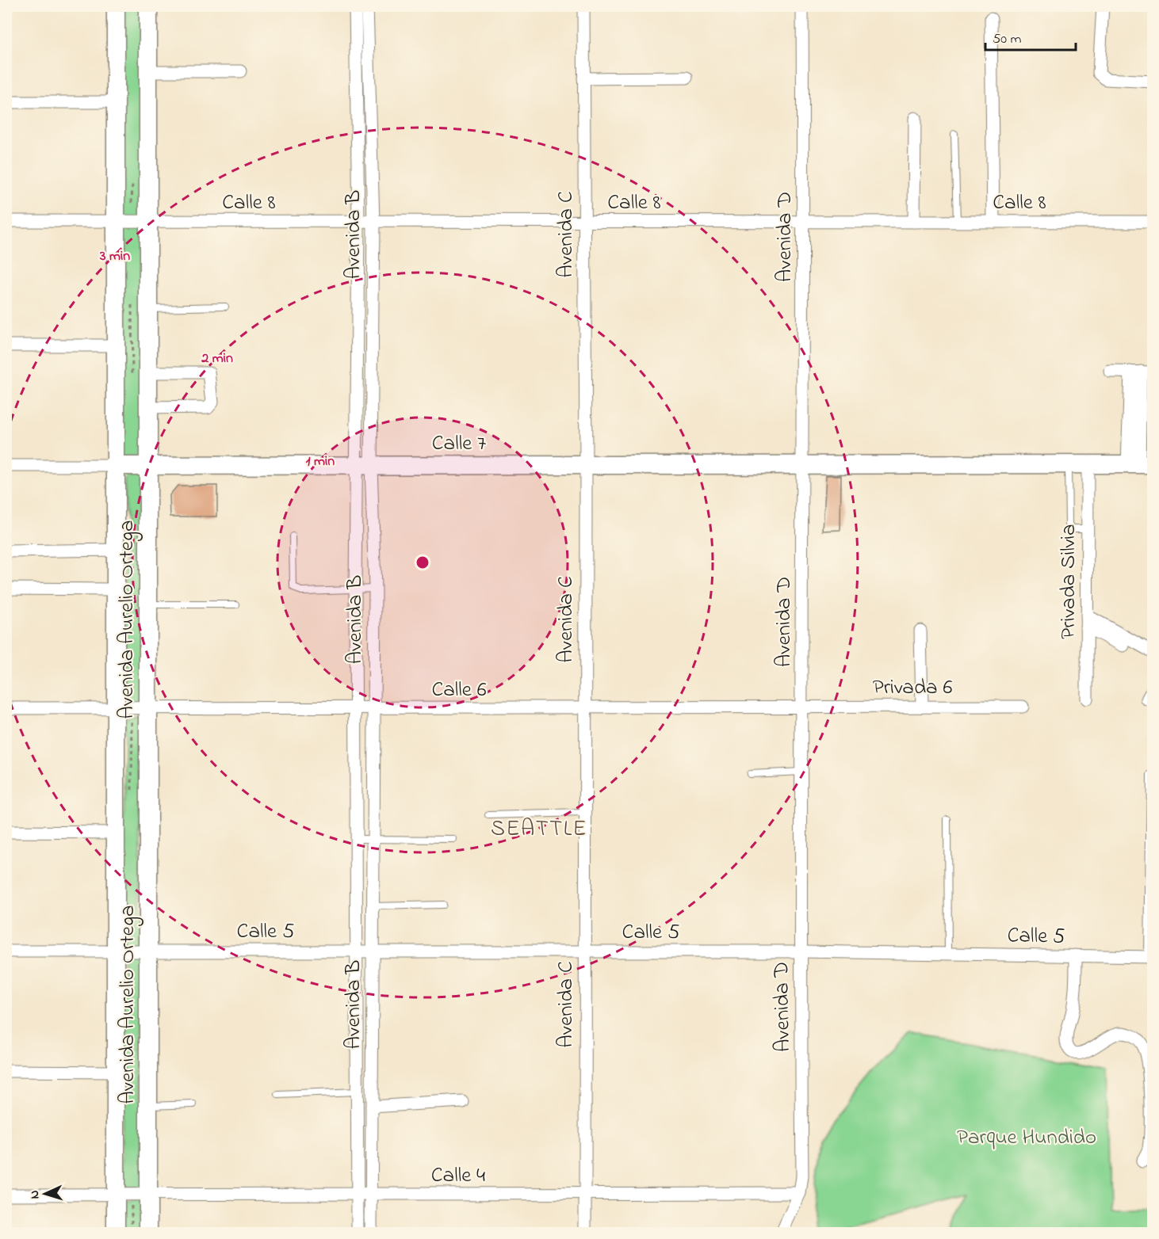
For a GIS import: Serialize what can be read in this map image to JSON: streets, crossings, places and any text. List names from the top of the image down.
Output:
{
  "streets": {
    "main road": ["Calle 7", "Avenida Aurelio Ortega"],
    "street": [
      "Calle 8",
      "Avenida B",
      "Avenida C",
      "Avenida D",
      "Privada Silvia",
      "Privada 6",
      "Calle 6",
      "Calle 5",
      "Calle 4"
    ]
  },
  "crossings": [
    ["Calle 8", "Avenida B"],
    ["Calle 8", "Avenida C"],
    ["Calle 8", "Avenida D"],
    ["Calle 8", "Avenida Aurelio Ortega"],
    ["Avenida B", "Calle 7"],
    ["Avenida B", "Calle 6"],
    ["Avenida B", "Calle 5"],
    ["Avenida B", "Calle 4"],
    ["Avenida C", "Calle 7"],
    ["Avenida C", "Calle 6"],
    ["Avenida C", "Calle 5"],
    ["Avenida C", "Calle 4"],
    ["Avenida D", "Calle 7"],
    ["Avenida D", "Privada 6"],
    ["Avenida D", "Calle 6"],
    ["Avenida D", "Calle 5"],
    ["Avenida D", "Calle 4"],
    ["Calle 7", "Privada Silvia"],
    ["Calle 7", "Avenida Aurelio Ortega"],
    ["Avenida Aurelio Ortega", "Calle 6"],
    ["Avenida Aurelio Ortega", "Calle 5"],
    ["Avenida Aurelio Ortega", "Calle 4"],
    ["Privada 6", "Calle 6"]
  ],
  "districts": ["SEATTLE"],
  "parks": ["Parque Hundido"],
  "scale_bar": "50 m",
  "north": "left",
  "rings": ["3 min", "2 min", "1 min"]
}
